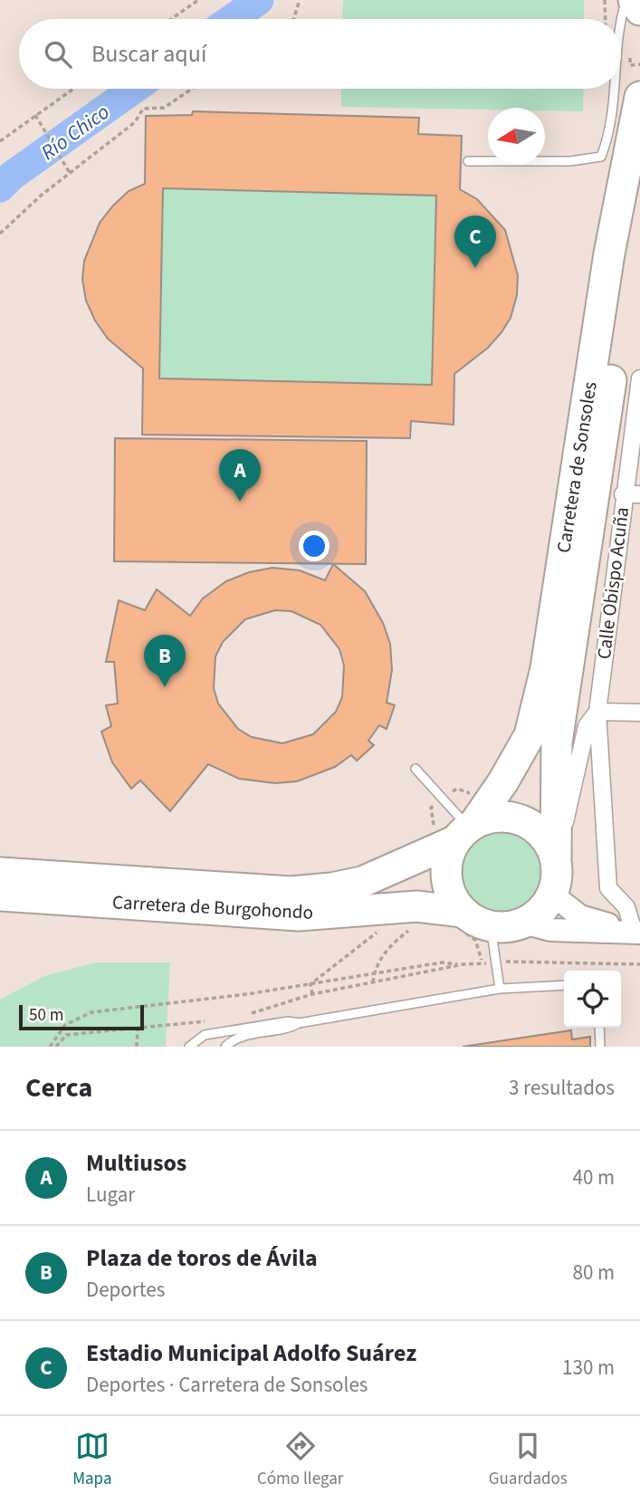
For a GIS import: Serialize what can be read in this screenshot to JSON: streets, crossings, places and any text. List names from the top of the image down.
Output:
{
  "streets": {
    "highway": ["Carretera de Sonsoles", "Carretera de Burgohondo"],
    "street": ["Calle Obispo Acuña"]
  },
  "crossings": [
    ["Carretera de Sonsoles", "Calle Obispo Acuña"],
    ["Carretera de Sonsoles", "Carretera de Burgohondo"],
    ["Calle Obispo Acuña", "Carretera de Burgohondo"]
  ],
  "water": ["Río Chico"],
  "scale_bar": "50 m",
  "north": "left",
  "page": {
    "search": "Buscar aquí",
    "pins": ["C", "A", "B"],
    "scale": "50 m",
    "heading": ["Cerca", "3 resultados"],
    "list": [
      {
        "mark": "A",
        "name": "Multiusos",
        "note": "Lugar",
        "value": "40 m"
      },
      {
        "mark": "B",
        "name": "Plaza de toros de Ávila",
        "note": "Deportes",
        "value": "80 m"
      },
      {
        "mark": "C",
        "name": "Estadio Municipal Adolfo Suárez",
        "note": "Deportes · Carretera de Sonsoles",
        "value": "130 m"
      }
    ],
    "nav": ["Mapa", "Cómo llegar", "Guardados"]
  }
}
